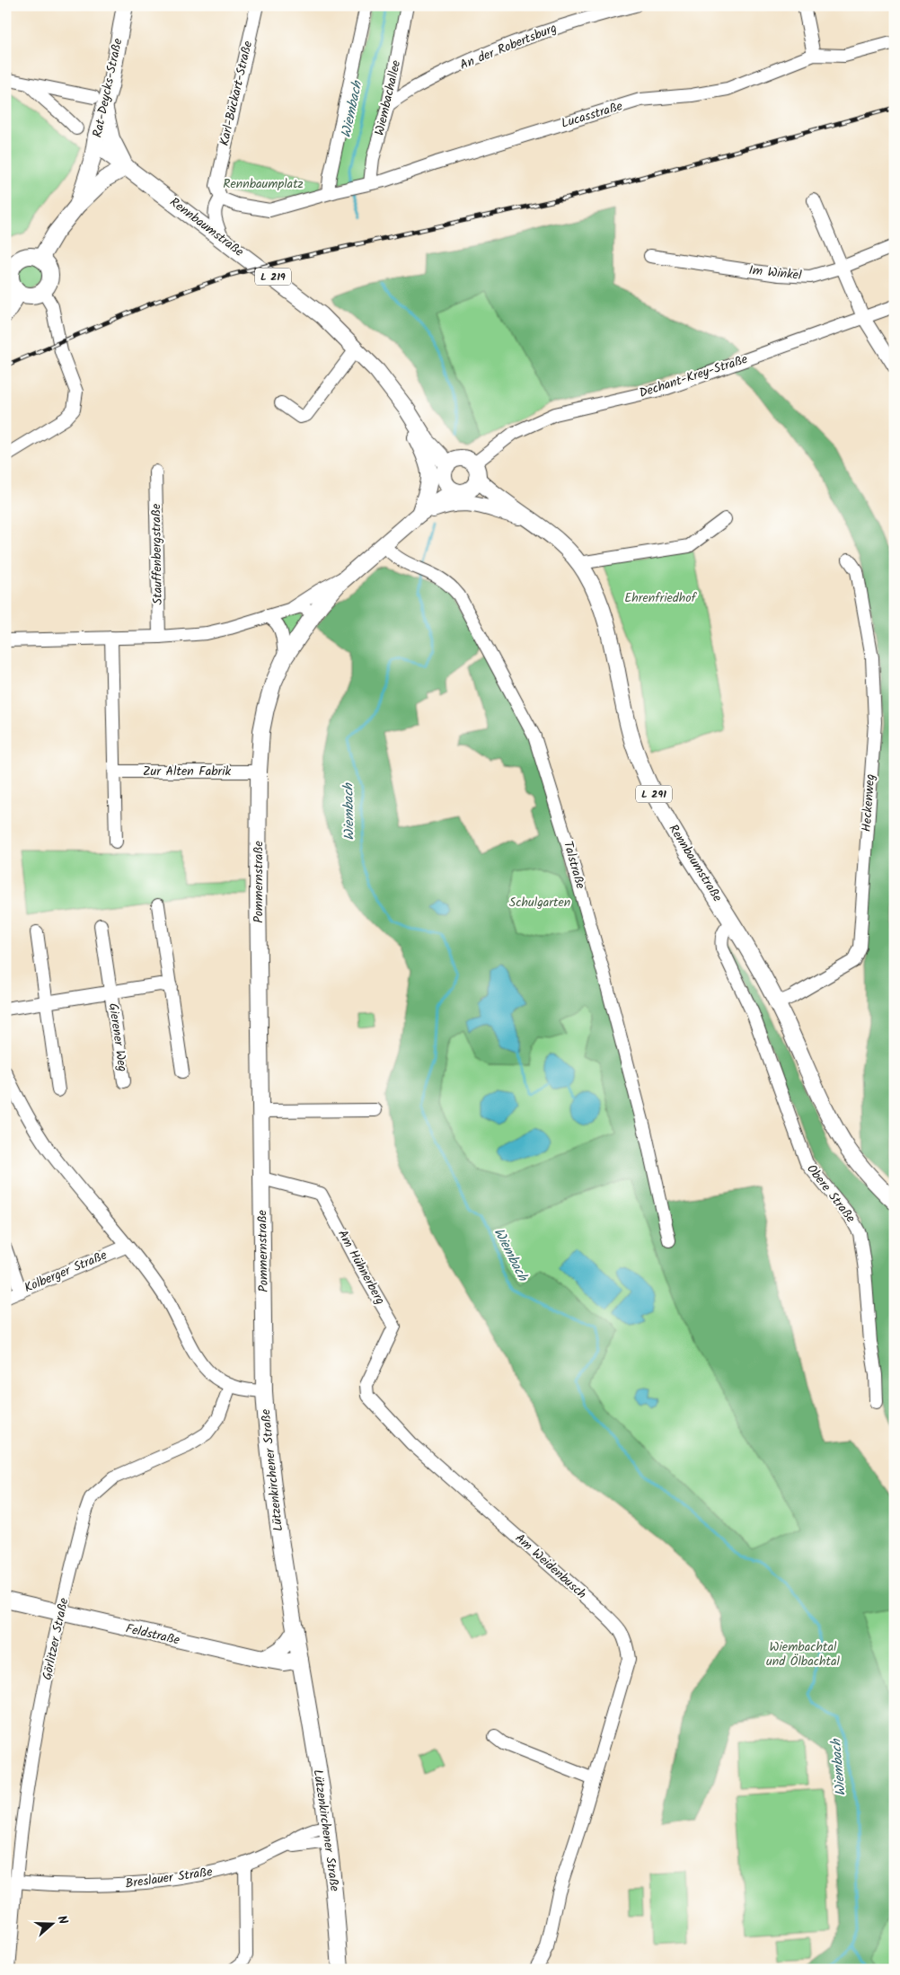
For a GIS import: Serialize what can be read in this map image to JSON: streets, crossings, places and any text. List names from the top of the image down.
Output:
{
  "streets": {
    "main road": [
      "Rat-Deycks-Straße",
      "Rennbaumstraße",
      "L 219",
      "L 291",
      "Pommernstraße",
      "Lützenkirchener Straße",
      "Feldstraße"
    ],
    "street": [
      "An der Robertsburg",
      "Karl-Bückart-Straße",
      "Wiembachallee",
      "Lucasstraße",
      "Im Winkel",
      "Dechant-Krey-Straße",
      "Stauffenbergstraße",
      "Zur Alten Fabrik",
      "Heckenweg",
      "Talstraße",
      "Gierener Weg",
      "Obere Straße",
      "Am Hühnerberg",
      "Kolberger Straße",
      "Am Weidenbusch",
      "Görlitzer Straße",
      "Breslauer Straße"
    ]
  },
  "crossings": [
    ["An der Robertsburg", "Wiembachallee"],
    ["Rat-Deycks-Straße", "Rennbaumstraße"],
    ["Rat-Deycks-Straße", "L 219"],
    ["Wiembachallee", "Lucasstraße"],
    ["Rennbaumstraße", "L 219"],
    ["Rennbaumstraße", "Dechant-Krey-Straße"],
    ["Rennbaumstraße", "Heckenweg"],
    ["Rennbaumstraße", "Obere Straße"],
    ["L 219", "Dechant-Krey-Straße"],
    ["L 219", "Talstraße"],
    ["L 219", "Pommernstraße"],
    ["Zur Alten Fabrik", "Pommernstraße"],
    ["Pommernstraße", "Am Hühnerberg"],
    ["Pommernstraße", "Lützenkirchener Straße"],
    ["Am Hühnerberg", "Am Weidenbusch"],
    ["Kolberger Straße", "Lützenkirchener Straße"],
    ["Lützenkirchener Straße", "Feldstraße"],
    ["Lützenkirchener Straße", "Görlitzer Straße"],
    ["Lützenkirchener Straße", "Breslauer Straße"],
    ["Feldstraße", "Görlitzer Straße"],
    ["Görlitzer Straße", "Breslauer Straße"]
  ],
  "water": ["Wiembach"],
  "parks": [
    "Rennbaumplatz",
    "Ehrenfriedhof",
    "Schulgarten",
    "Wiembachtal und Ölbachtal"
  ],
  "north": "right"
}
